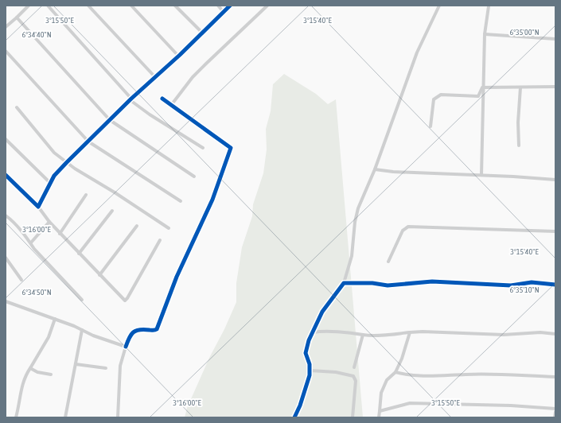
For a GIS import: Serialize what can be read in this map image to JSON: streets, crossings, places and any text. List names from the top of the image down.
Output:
{
  "coordinates": [
    "3°15'50\"E",
    "3°15'40\"E",
    "6°35'00\"N",
    "6°34'40\"N",
    "3°16'00\"E",
    "6°35'10\"N",
    "6°34'50\"N"
  ]
}
